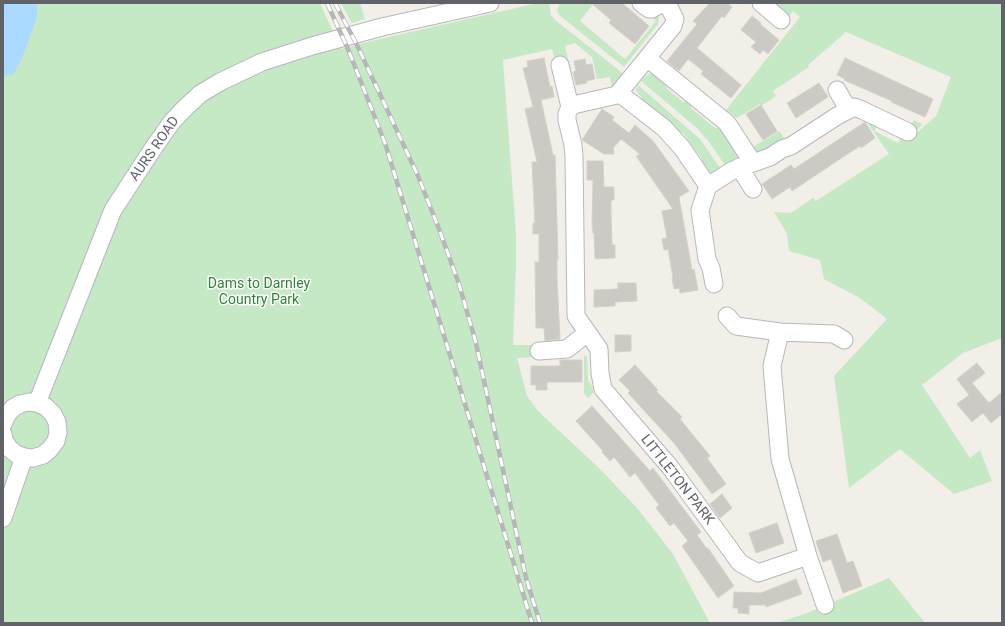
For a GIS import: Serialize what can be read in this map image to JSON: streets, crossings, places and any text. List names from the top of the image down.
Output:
{
  "streets": {
    "street": ["AURS ROAD", "LITTLETON PARK"]
  },
  "parks": ["Dams to Darnley Country Park"]
}
